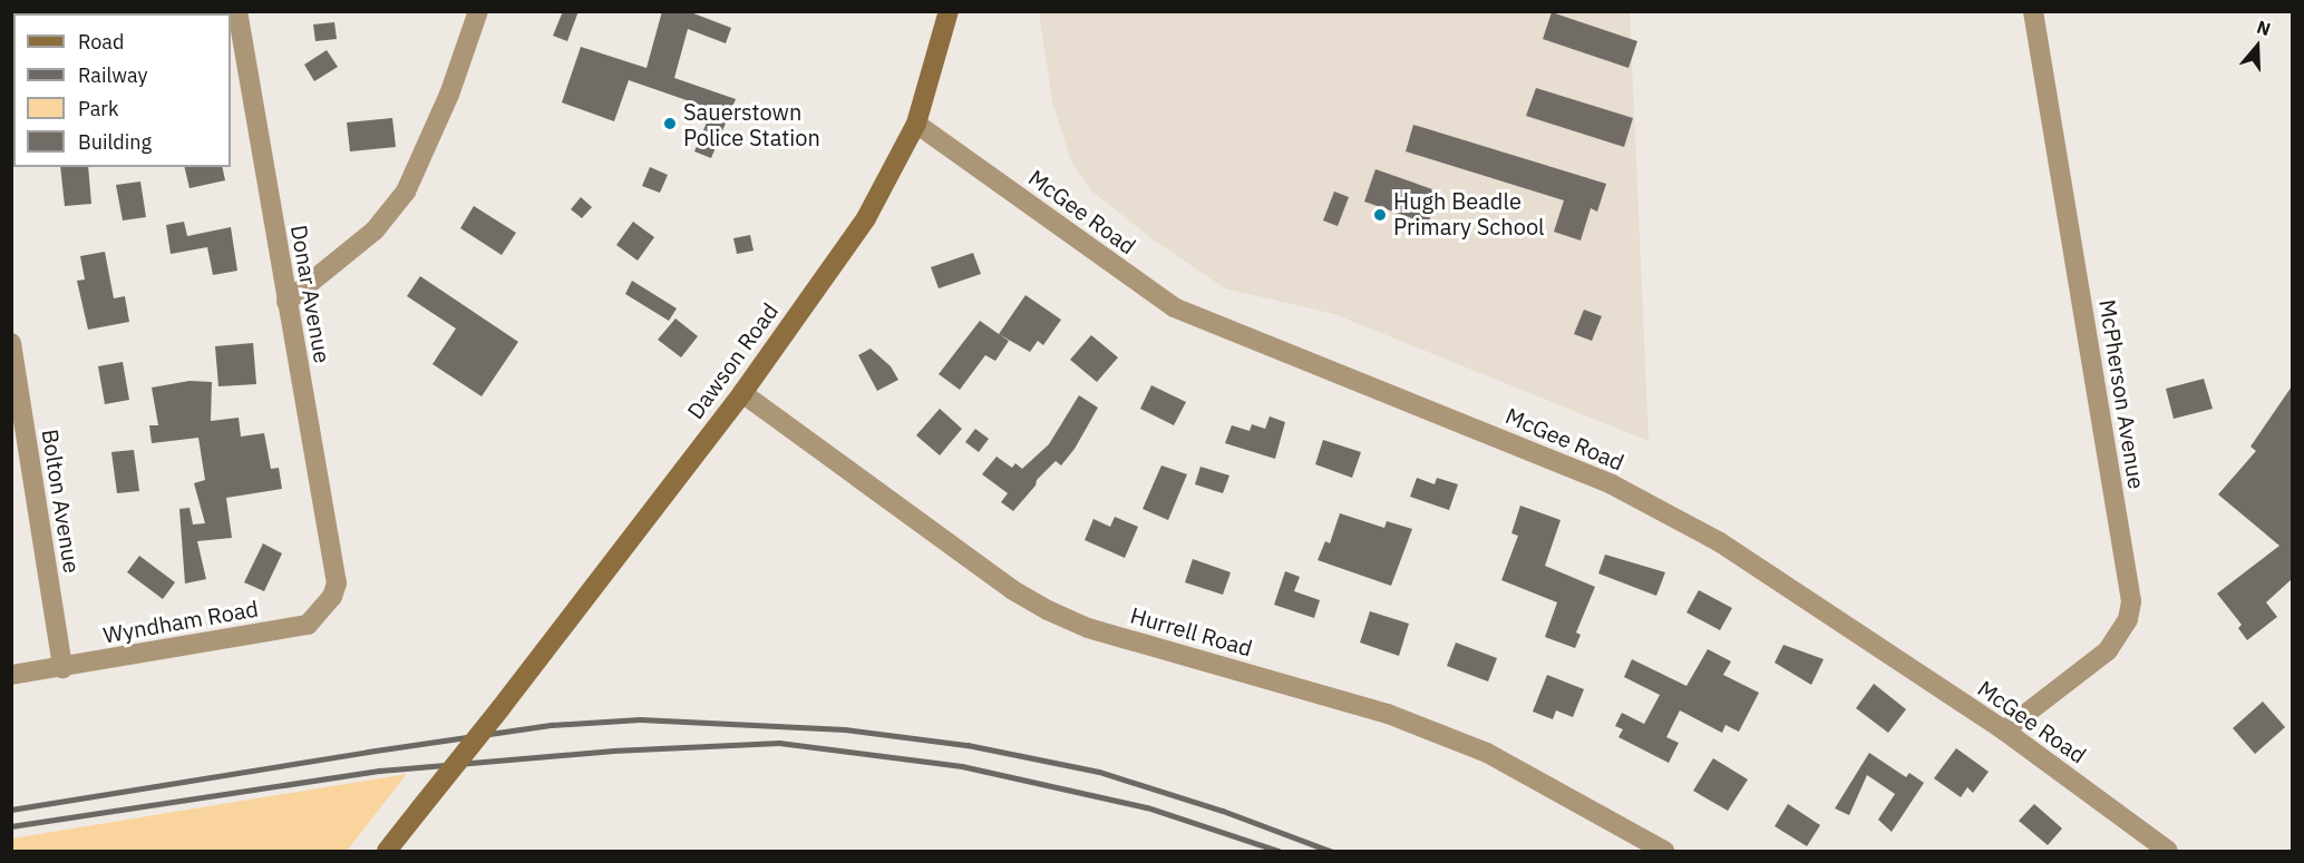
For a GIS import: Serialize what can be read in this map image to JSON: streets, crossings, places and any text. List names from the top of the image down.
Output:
{
  "streets": {
    "street": [
      "McGee Road",
      "Donar Avenue",
      "Dawson Road",
      "McPherson Avenue",
      "Bolton Avenue",
      "Wyndham Road",
      "Hurrell Road"
    ]
  },
  "crossings": [
    ["McGee Road", "Dawson Road"],
    ["McGee Road", "McPherson Avenue"],
    ["Donar Avenue", "Wyndham Road"],
    ["Dawson Road", "Hurrell Road"],
    ["Bolton Avenue", "Wyndham Road"]
  ],
  "places": ["Sauerstown Police Station", "Hugh Beadle Primary School"],
  "legend": [
    "Road",
    "Railway",
    "Park",
    "Building"
  ],
  "north": "top"
}
